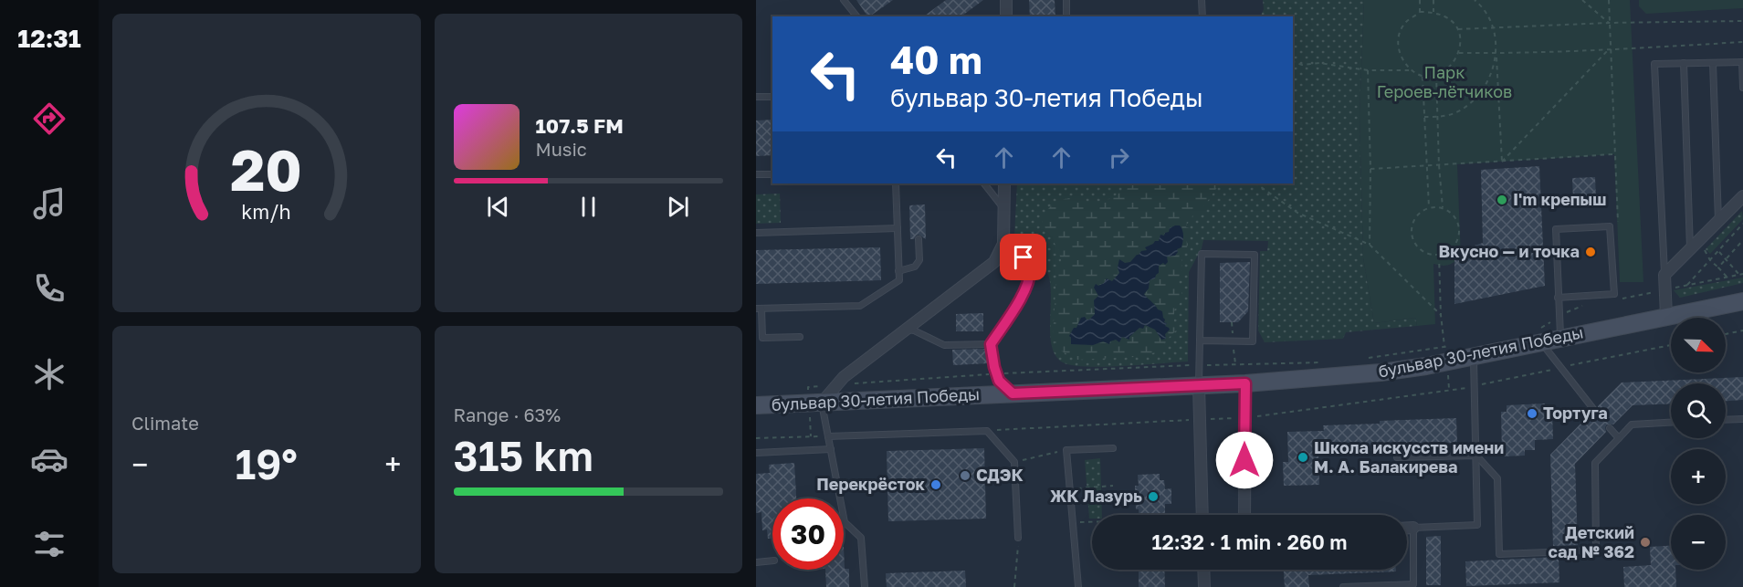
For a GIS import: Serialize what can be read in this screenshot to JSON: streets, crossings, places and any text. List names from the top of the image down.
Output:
{
  "streets": {
    "main road": ["бульвар 30-летия Победы"]
  },
  "parks": ["Парк Героев-лётчиков"],
  "places": [
    "I'm крепыш",
    "Вкусно — и точка",
    "Тортуга",
    "Школа искусств имени М. А. Балакирева",
    "СДЭК",
    "Перекрёсток",
    "ЖК Лазурь",
    "Детский сад № 362"
  ],
  "north": "bottom right",
  "page": {
    "tabs": "12:31",
    "turn": ["40 m", "бульвар 30-летия Победы"],
    "song": ["107.5 FM", "Music"],
    "map_buttons": ["+", "−"],
    "tile": [
      "Climate",
      ["Range · 63%", "315 km"]
    ],
    "heat": ["−", "19°", "+"],
    "limit": "30",
    "trip": "12:32 · 1 min · 260 m",
    "gauge": ["20", "km/h"]
  }
}
